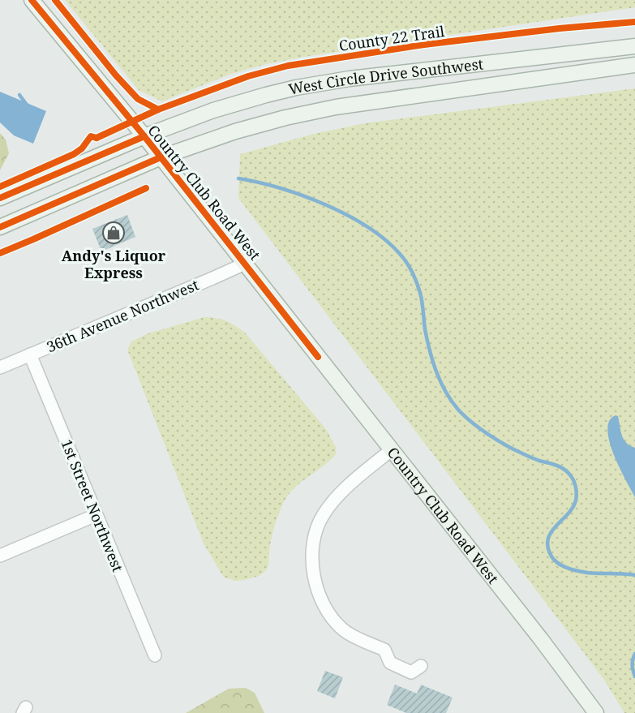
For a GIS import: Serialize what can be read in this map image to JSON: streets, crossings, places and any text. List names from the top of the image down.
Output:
{
  "streets": {
    "main road": ["West Circle Drive Southwest", "Country Club Road West"],
    "street": ["36th Avenue Northwest", "1st Street Northwest"],
    "cycle path": ["County 22 Trail"]
  },
  "crossings": [
    ["West Circle Drive Southwest", "Country Club Road West"],
    ["Country Club Road West", "36th Avenue Northwest"],
    ["36th Avenue Northwest", "1st Street Northwest"]
  ],
  "places": {
    "shop": ["Andy's Liquor Express"]
  }
}
